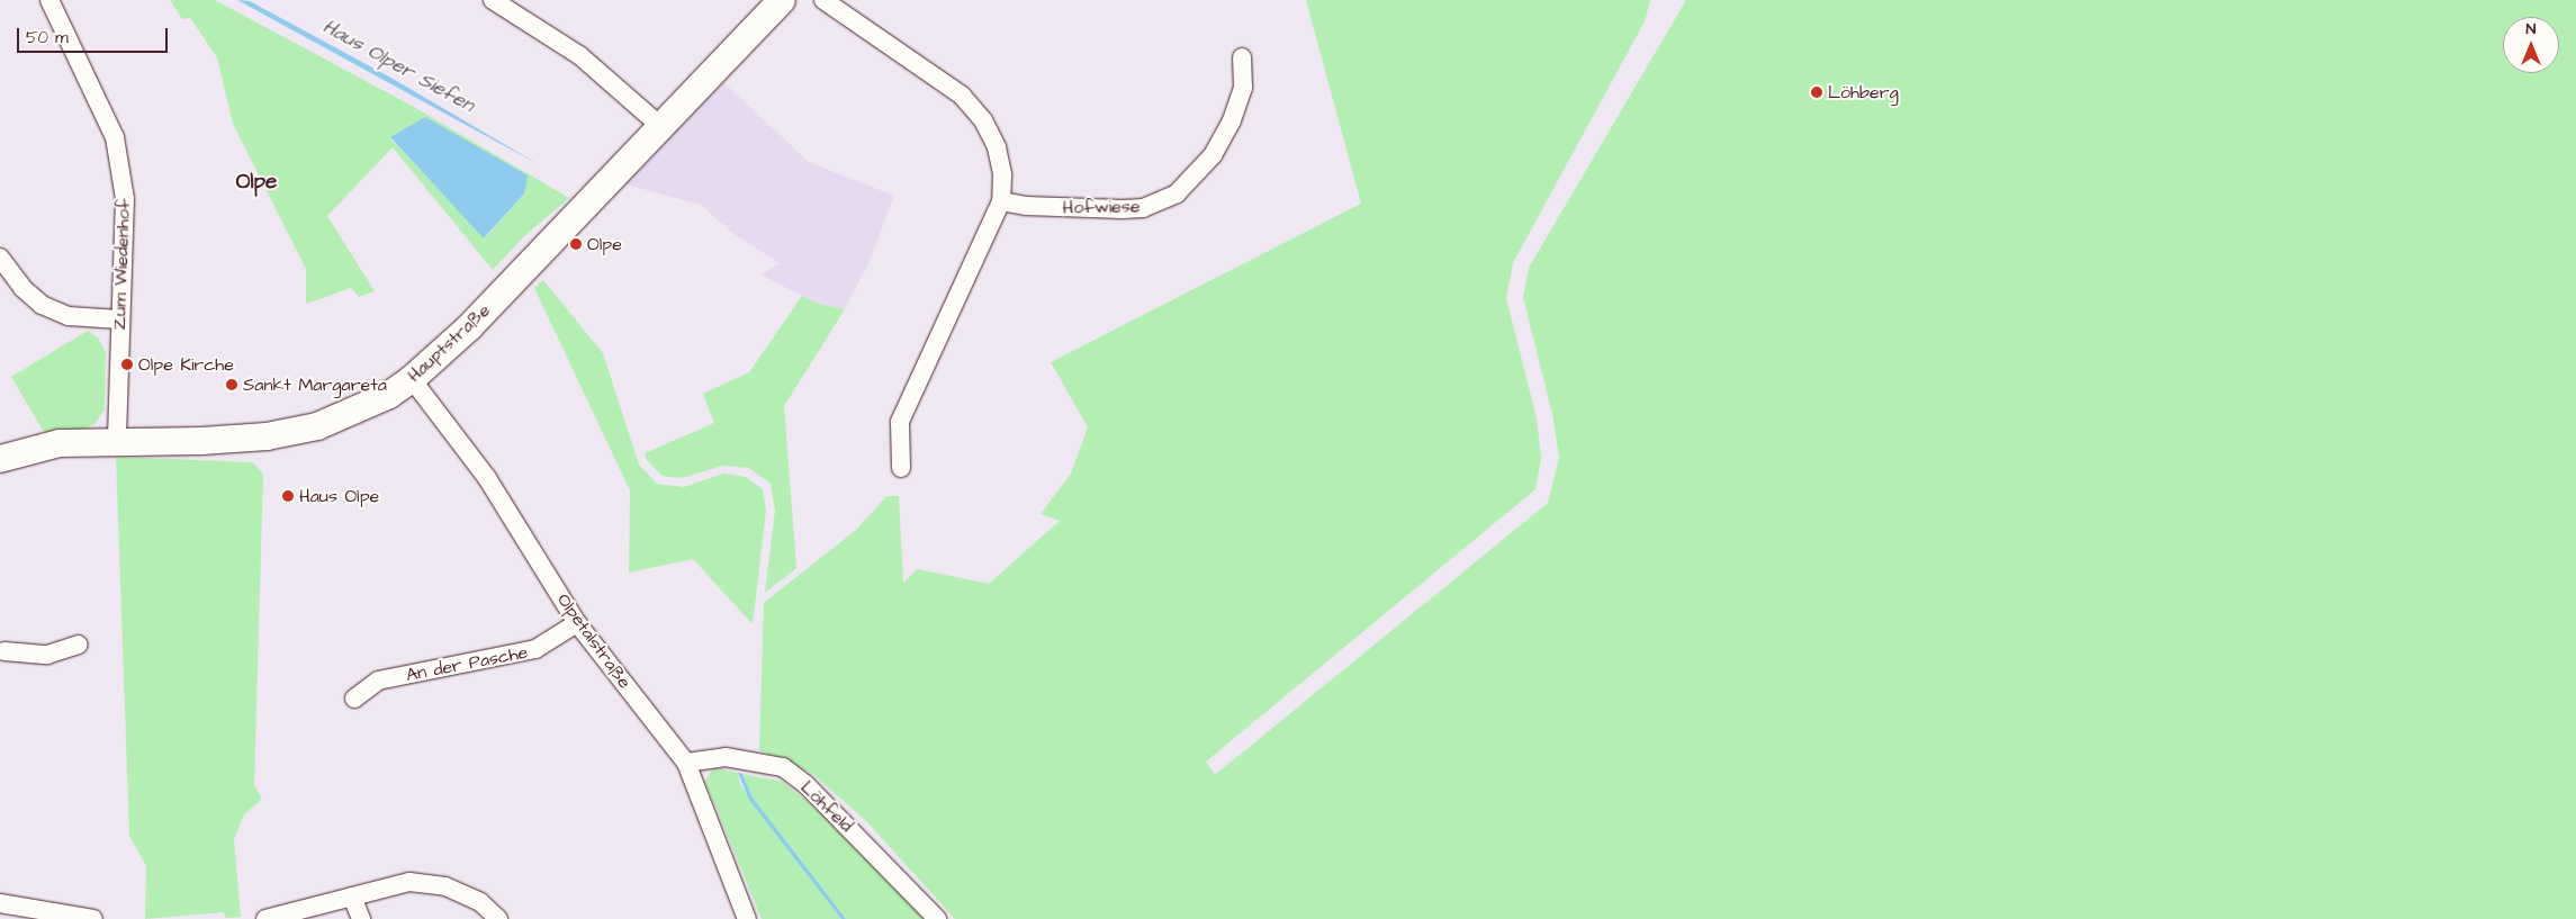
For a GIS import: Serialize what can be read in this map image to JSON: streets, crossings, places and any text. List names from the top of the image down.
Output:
{
  "streets": {
    "street": [
      "Hofwiese",
      "Zum Wiedenhof",
      "Hauptstraße",
      "Olpetalstraße",
      "An der Pasche",
      "Löhfeld"
    ]
  },
  "crossings": [
    ["Zum Wiedenhof", "Hauptstraße"],
    ["Hauptstraße", "Olpetalstraße"],
    ["Olpetalstraße", "An der Pasche"],
    ["Olpetalstraße", "Löhfeld"]
  ],
  "districts": ["Olpe"],
  "water": ["Haus Olper Siefen"],
  "places": [
    "Löhberg",
    "Olpe",
    "Olpe Kirche",
    "Sankt Margareta",
    "Haus Olpe"
  ],
  "scale_bar": "50 m",
  "north": "top"
}
